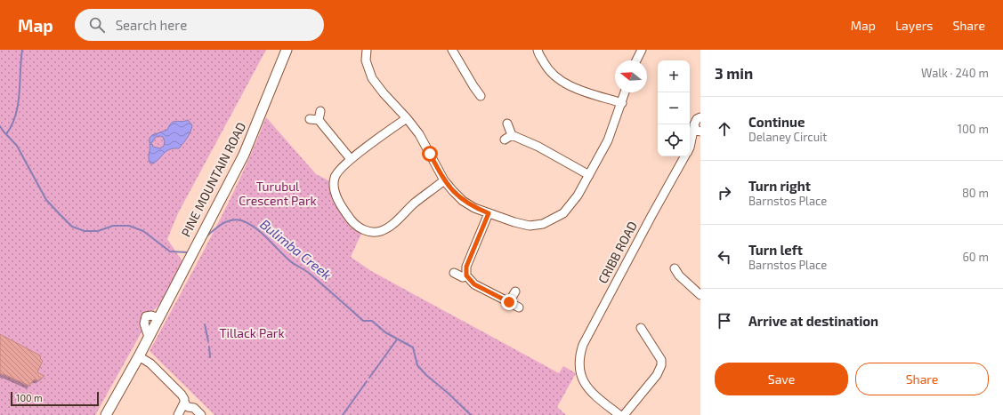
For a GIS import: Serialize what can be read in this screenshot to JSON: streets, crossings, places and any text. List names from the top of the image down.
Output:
{
  "streets": {
    "main road": ["PINE MOUNTAIN ROAD"],
    "street": ["CRIBB ROAD"]
  },
  "water": ["Bulimba Creek"],
  "parks": ["Turubul Crescent Park", "Tillack Park"],
  "scale_bar": "100 m",
  "north": "left",
  "page": {
    "header": "Map",
    "search": "Search here",
    "nav": ["Map", "Layers", "Share"],
    "heading": ["3 min", "Walk · 240 m"],
    "map_buttons": ["+", "−"],
    "list": [
      ["Continue", "Delaney Circuit", "100 m"],
      ["Turn right", "Barnstos Place", "80 m"],
      ["Turn left", "Barnstos Place", "60 m"],
      "Arrive at destination"
    ],
    "buttons": ["Save", "Share"],
    "scale": "100 m"
  }
}
